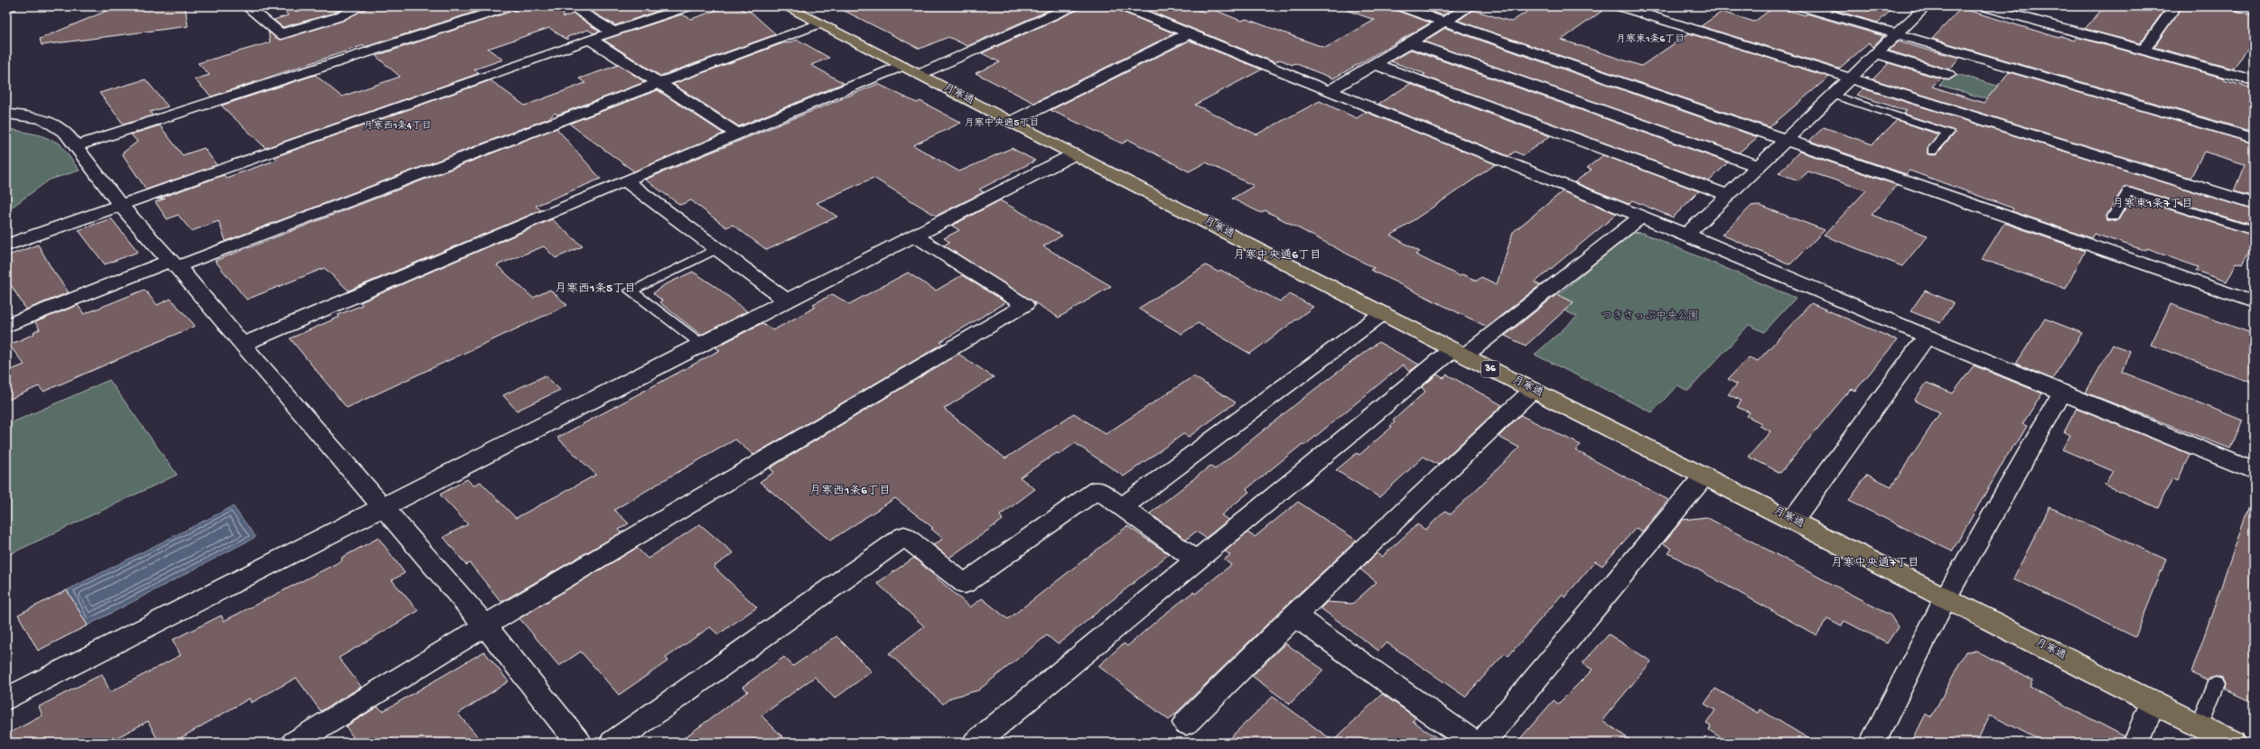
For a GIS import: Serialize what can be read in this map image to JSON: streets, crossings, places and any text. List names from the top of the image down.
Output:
{
  "streets": {
    "highway": ["月寒通", "36"]
  },
  "districts": [
    "月寒東1条6丁目",
    "月寒中央通5丁目",
    "月寒西1条4丁目",
    "月寒東1条7丁目",
    "月寒中央通6丁目",
    "月寒西1条5丁目",
    "月寒西1条6丁目",
    "月寒中央通7丁目"
  ],
  "parks": ["つきさっぷ中央公園"]
}
